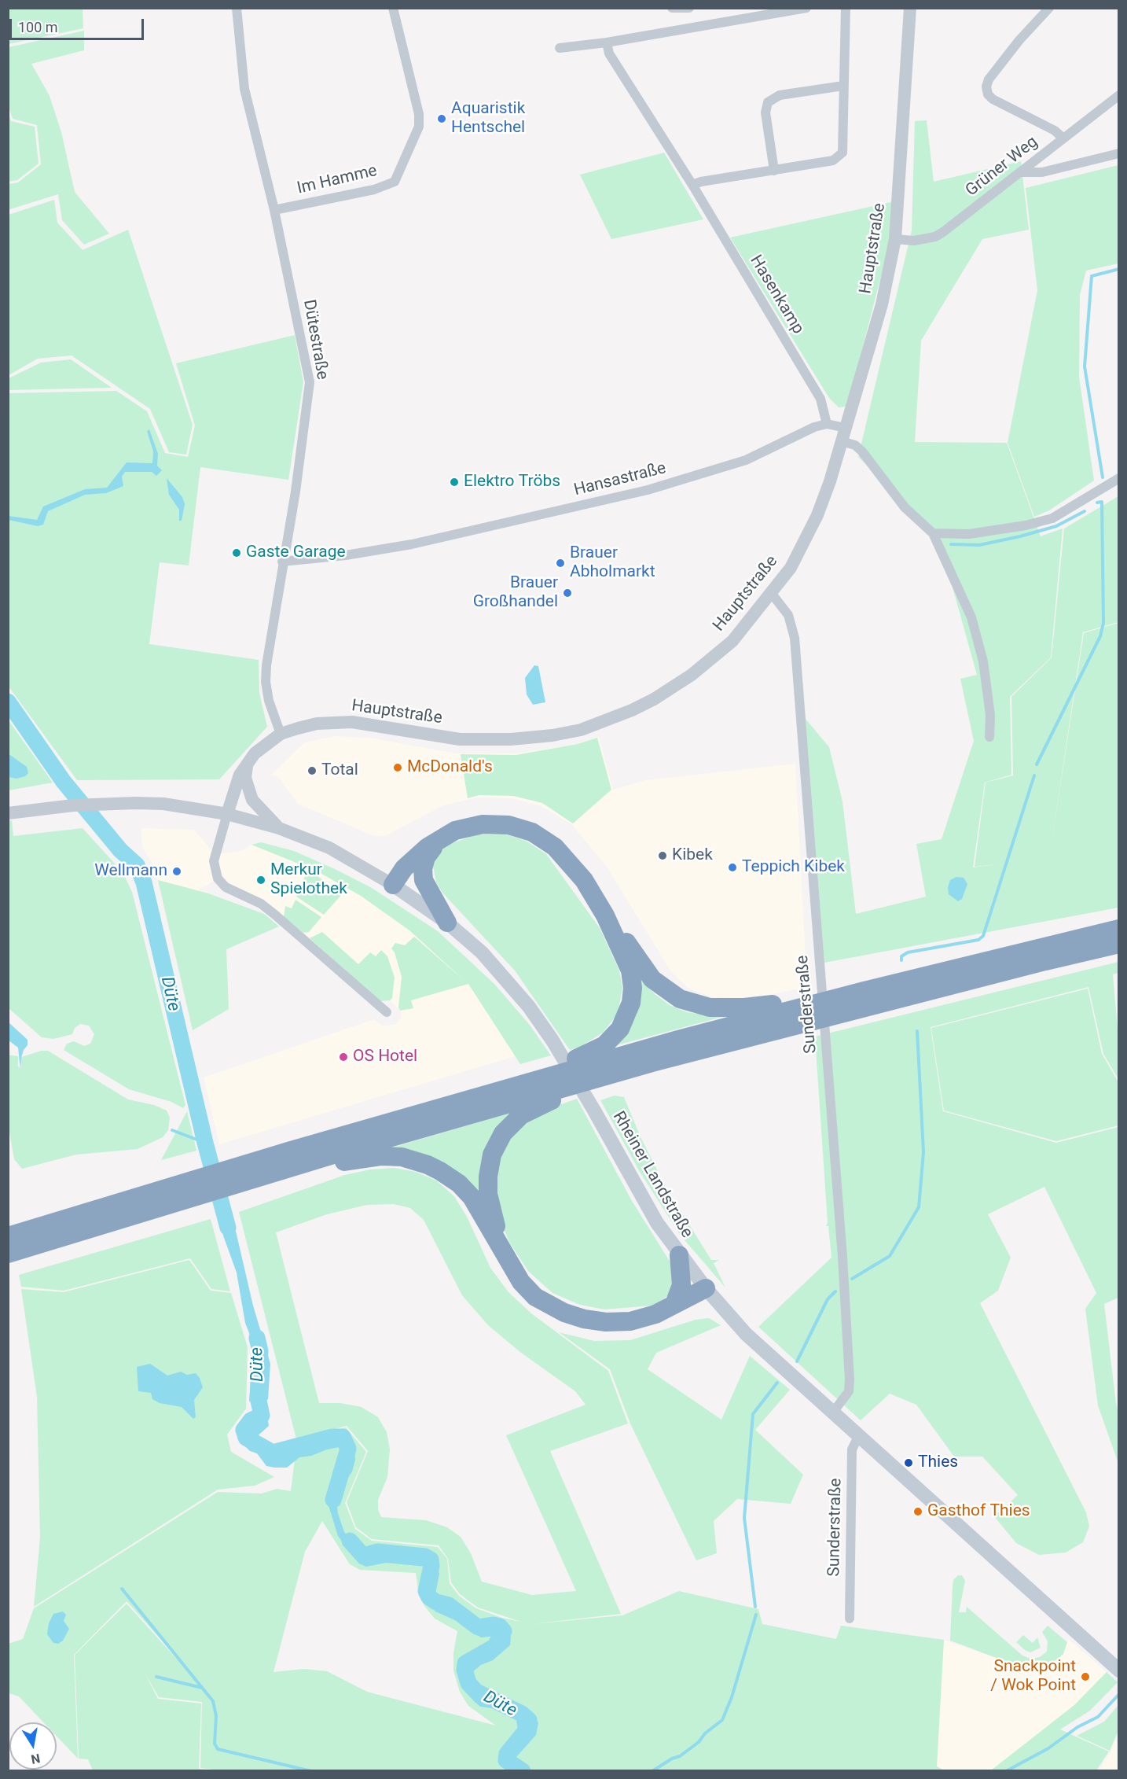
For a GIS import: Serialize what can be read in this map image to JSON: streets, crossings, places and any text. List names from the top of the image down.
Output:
{
  "streets": {
    "main road": ["Rheiner Landstraße"],
    "street": [
      "Grüner Weg",
      "Im Hamme",
      "Hauptstraße",
      "Hasenkamp",
      "Dütestraße",
      "Hansastraße",
      "Sunderstraße"
    ]
  },
  "crossings": [
    ["Grüner Weg", "Hauptstraße"],
    ["Im Hamme", "Dütestraße"],
    ["Hauptstraße", "Dütestraße"],
    ["Hauptstraße", "Sunderstraße"],
    ["Hauptstraße", "Rheiner Landstraße"],
    ["Hasenkamp", "Hansastraße"],
    ["Dütestraße", "Hansastraße"],
    ["Sunderstraße", "Rheiner Landstraße"]
  ],
  "water": ["Düte"],
  "places": [
    "Aquaristik Hentschel",
    "Elektro Tröbs",
    "Gaste Garage",
    "Brauer Abholmarkt",
    "Brauer Großhandel",
    "McDonald's",
    "Total",
    "Kibek",
    "Teppich Kibek",
    "Wellmann",
    "Merkur Spielothek",
    "OS Hotel",
    "Thies",
    "Gasthof Thies",
    "Snackpoint / Wok Point"
  ],
  "scale_bar": "100 m",
  "north": "bottom"
}
